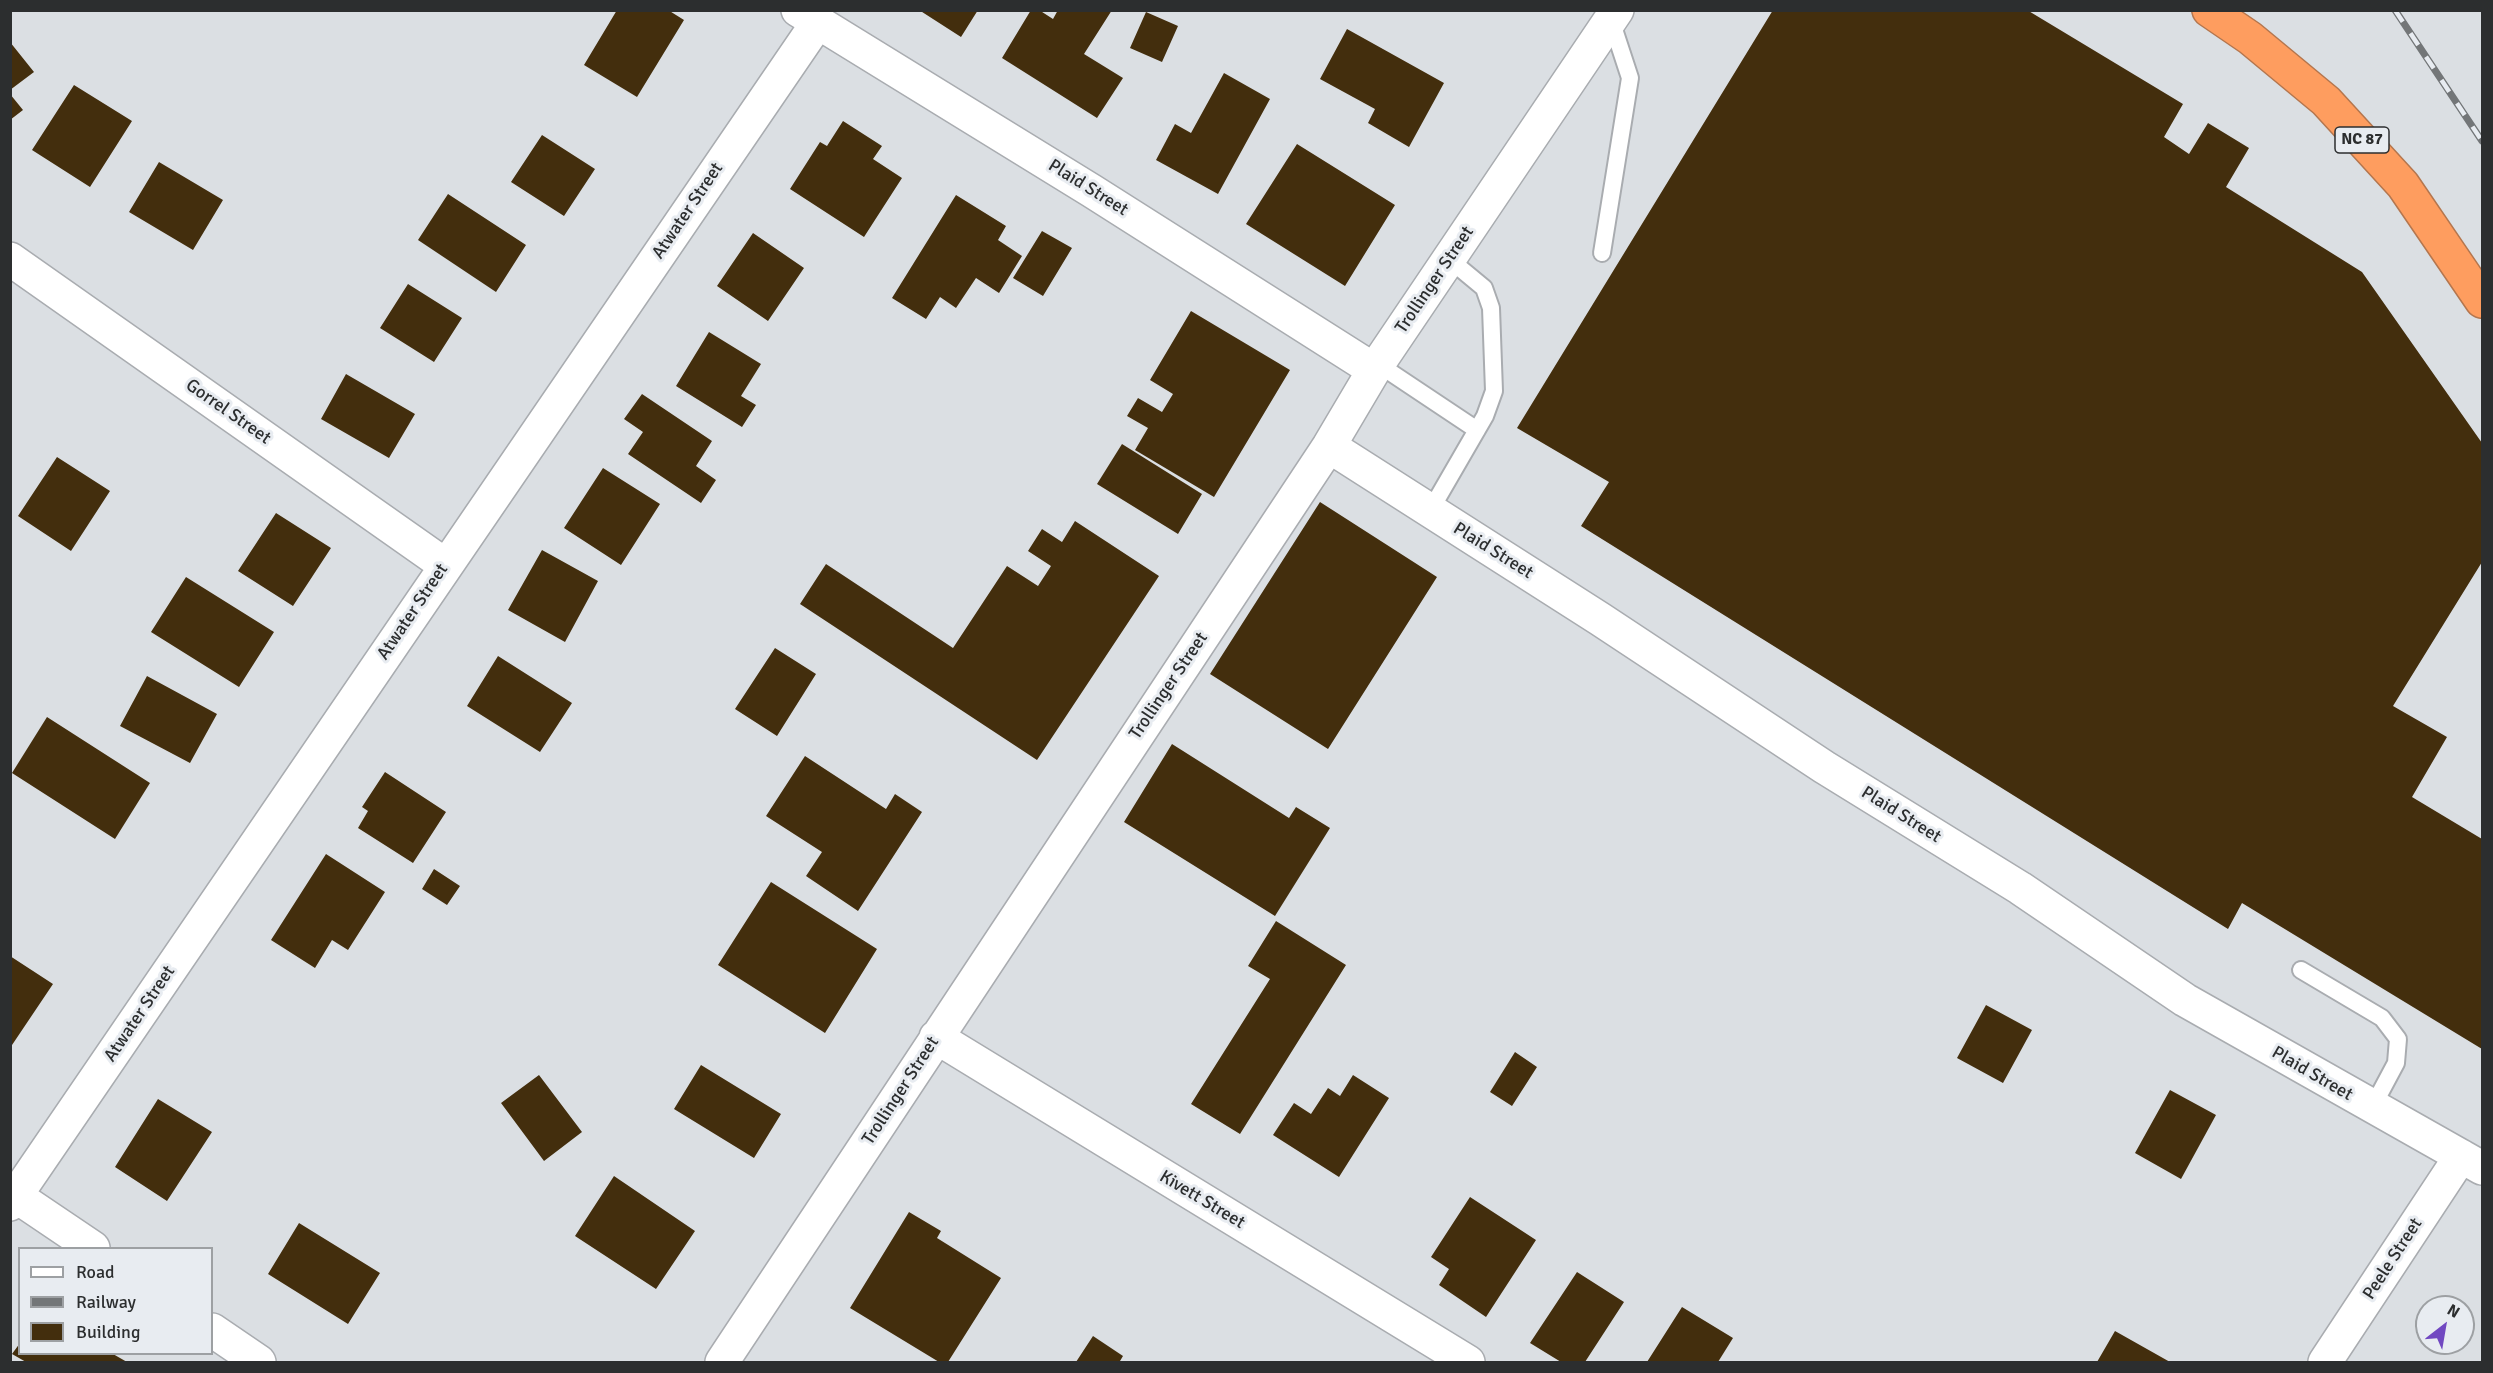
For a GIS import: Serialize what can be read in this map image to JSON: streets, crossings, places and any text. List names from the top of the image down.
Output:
{
  "streets": {
    "highway": ["NC 87"],
    "street": [
      "Plaid Street",
      "Atwater Street",
      "Trollinger Street",
      "Gorrel Street",
      "Kivett Street",
      "Peele Street"
    ]
  },
  "crossings": [
    ["Plaid Street", "Atwater Street"],
    ["Plaid Street", "Trollinger Street"],
    ["Plaid Street", "Peele Street"],
    ["Atwater Street", "Gorrel Street"],
    ["Trollinger Street", "Kivett Street"]
  ],
  "legend": ["Road", "Railway", "Building"],
  "north": "top right"
}
